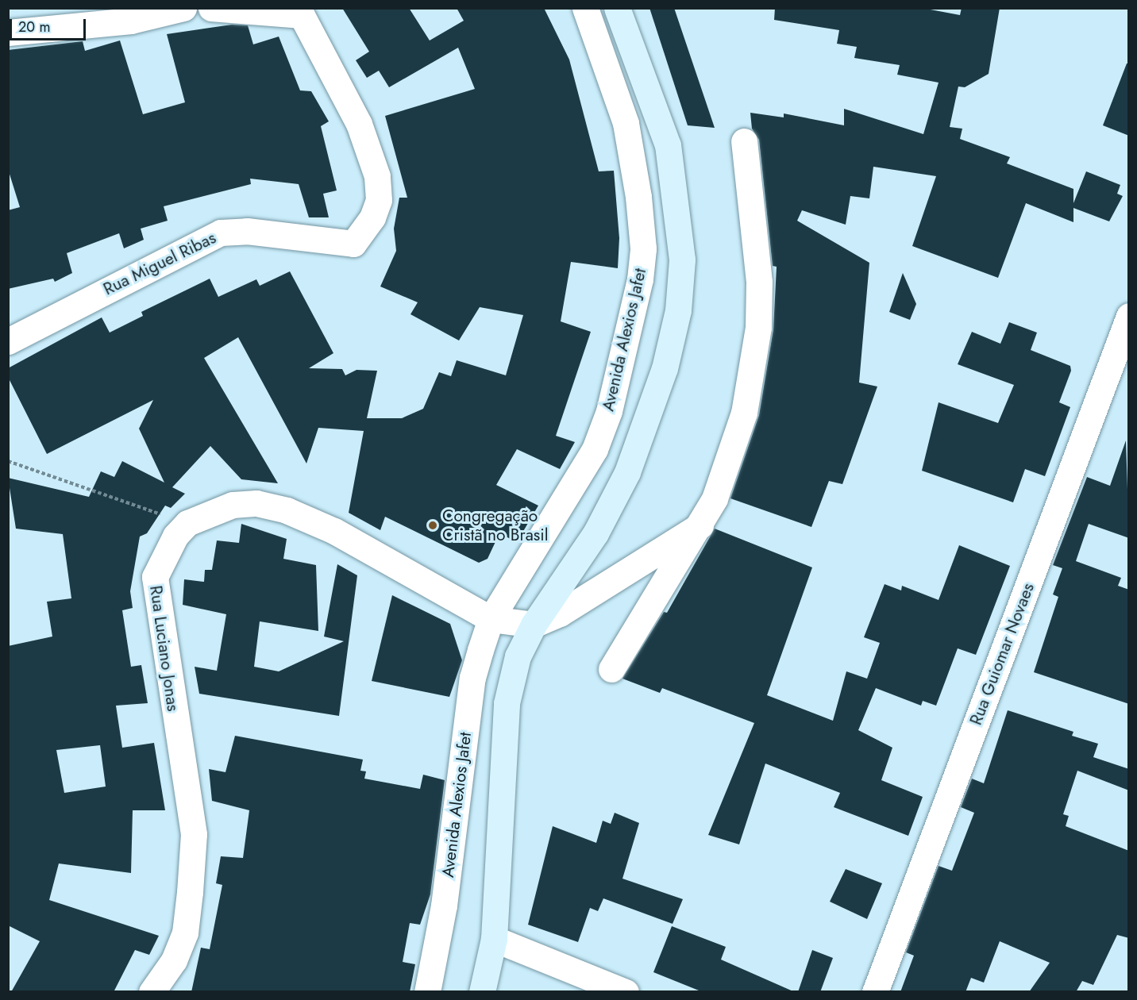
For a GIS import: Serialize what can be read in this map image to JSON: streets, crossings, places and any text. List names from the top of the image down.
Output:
{
  "streets": {
    "street": [
      "Rua Miguel Ribas",
      "Avenida Alexios Jafet",
      "Rua Luciano Jonas",
      "Rua Guiomar Novaes"
    ]
  },
  "crossings": [
    ["Avenida Alexios Jafet", "Rua Luciano Jonas"]
  ],
  "places": ["Congregação Cristã no Brasil"],
  "scale_bar": "20 m"
}
